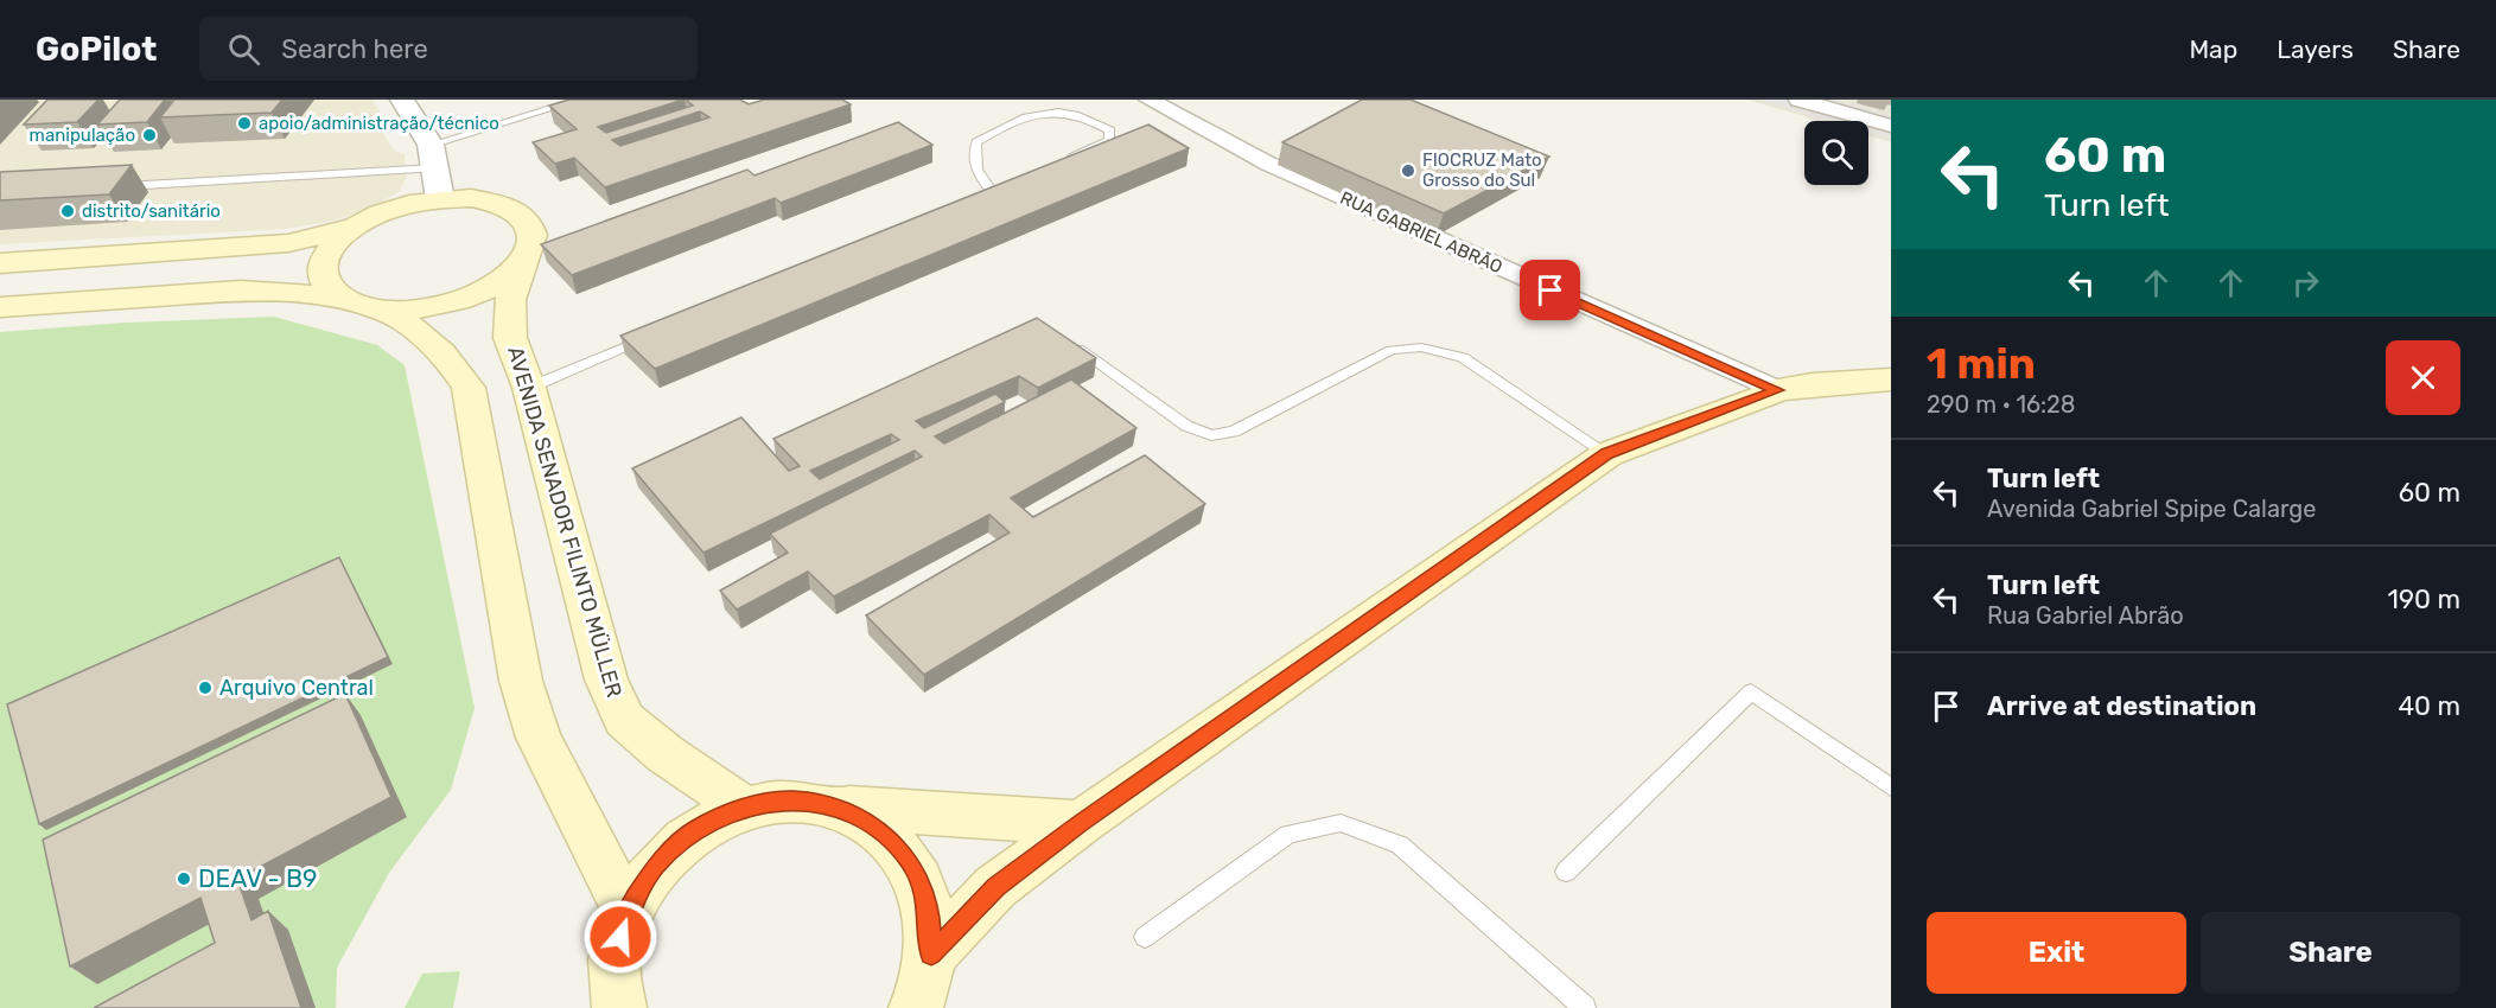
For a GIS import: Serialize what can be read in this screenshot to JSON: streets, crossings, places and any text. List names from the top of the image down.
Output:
{
  "streets": {
    "main road": ["AVENIDA SENADOR FILINTO MÜLLER"],
    "street": ["RUA GABRIEL ABRÃO"]
  },
  "places": [
    "apoio/administração/técnico",
    "manipulação",
    "FIOCRUZ Mato Grosso do Sul",
    "distrito/sanitário",
    "Arquivo Central",
    "DEAV - B9"
  ],
  "page": {
    "header": "GoPilot",
    "search": "Search here",
    "nav": ["Map", "Layers", "Share"],
    "turn": ["60 m", "Turn left"],
    "heading": ["1 min", "290 m · 16:28"],
    "list": [
      {
        "name": "Turn left",
        "note": "Avenida Gabriel Spipe Calarge",
        "value": "60 m"
      },
      {
        "name": "Turn left",
        "note": "Rua Gabriel Abrão",
        "value": "190 m"
      },
      {
        "name": "Arrive at destination",
        "value": "40 m"
      }
    ],
    "buttons": ["Exit", "Share"]
  }
}
